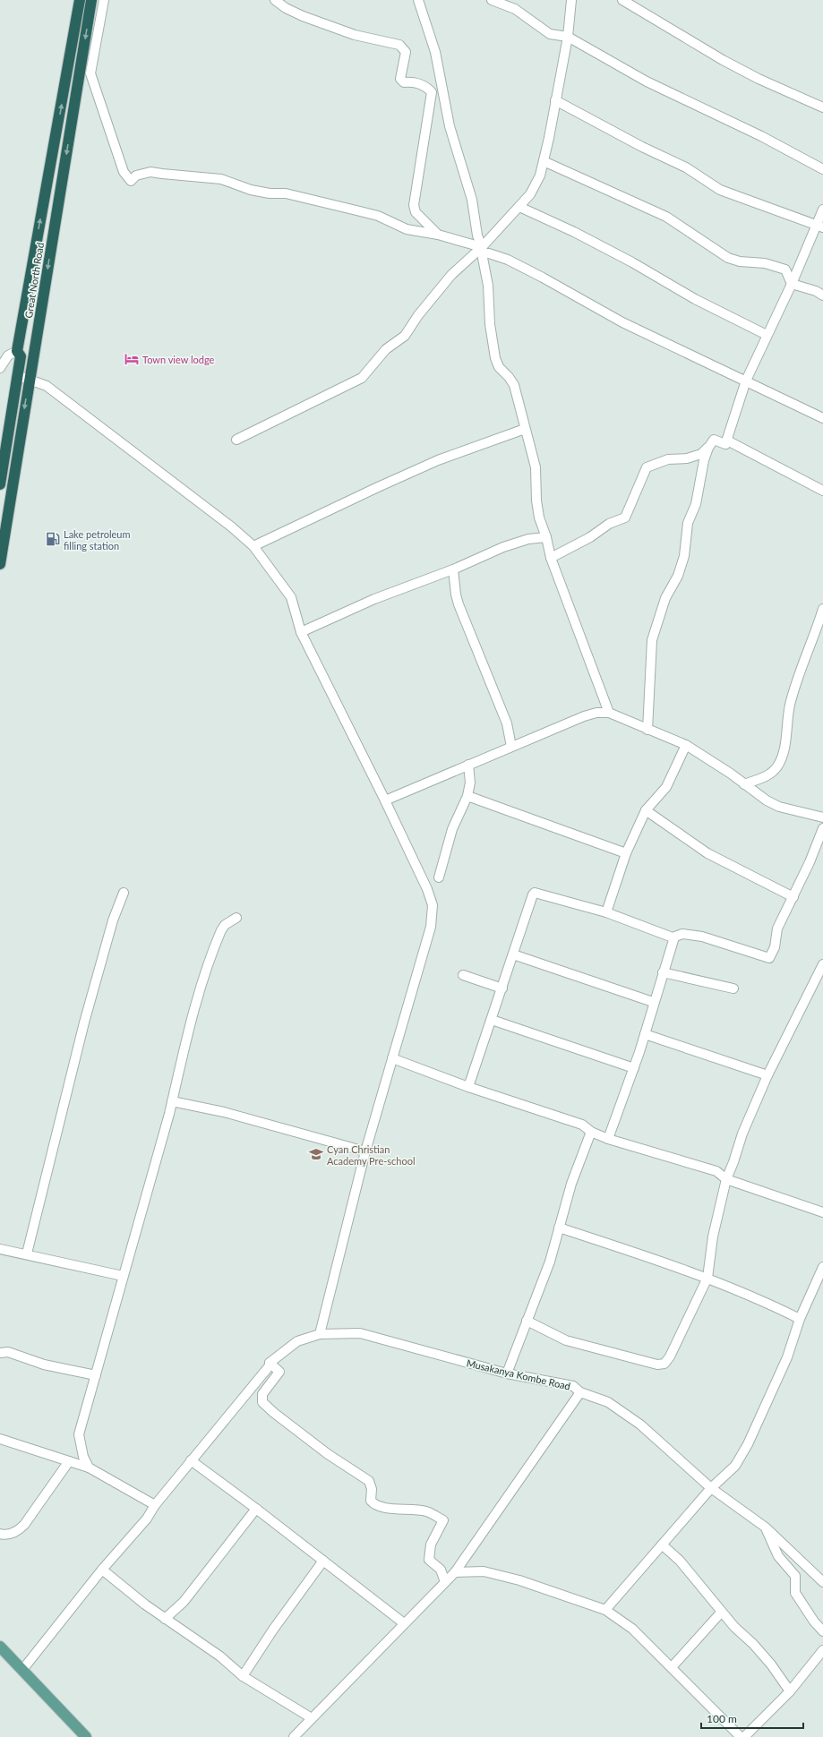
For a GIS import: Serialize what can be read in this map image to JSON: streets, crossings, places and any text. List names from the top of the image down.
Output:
{
  "streets": {
    "highway": ["Great North Road"],
    "street": ["Musakanya Kombe Road"]
  },
  "places": {
    "hotel": ["Town view lodge"],
    "fuel station": ["Lake petroleum filling station"],
    "school or university": ["Cyan Christian Academy Pre-school"]
  },
  "scale_bar": "100 m"
}
